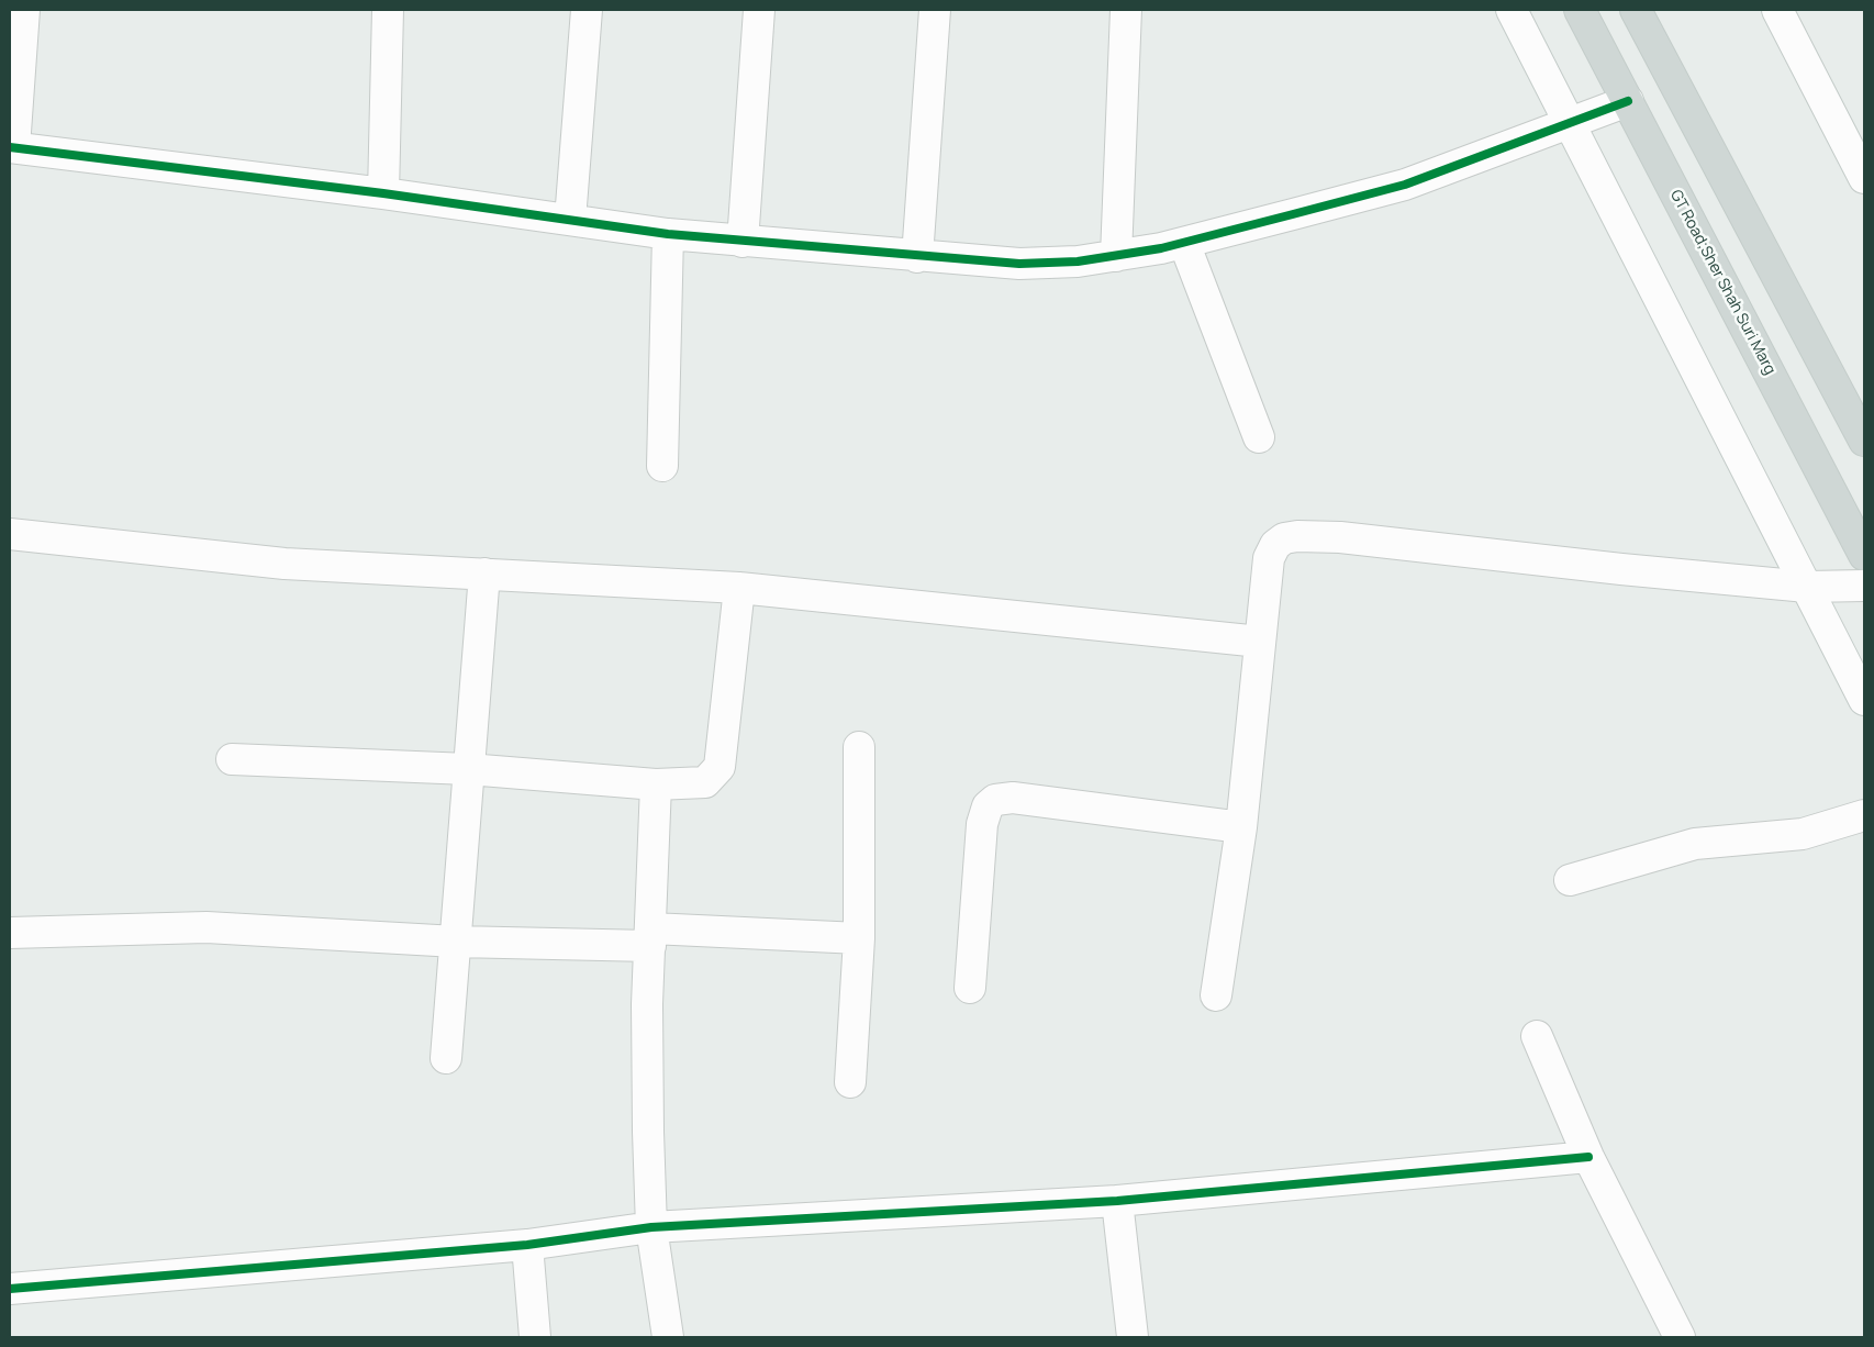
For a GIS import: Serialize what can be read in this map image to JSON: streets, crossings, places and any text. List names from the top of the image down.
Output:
{
  "streets": {
    "main road": ["GT Road;Sher Shah Suri Marg"]
  }
}
